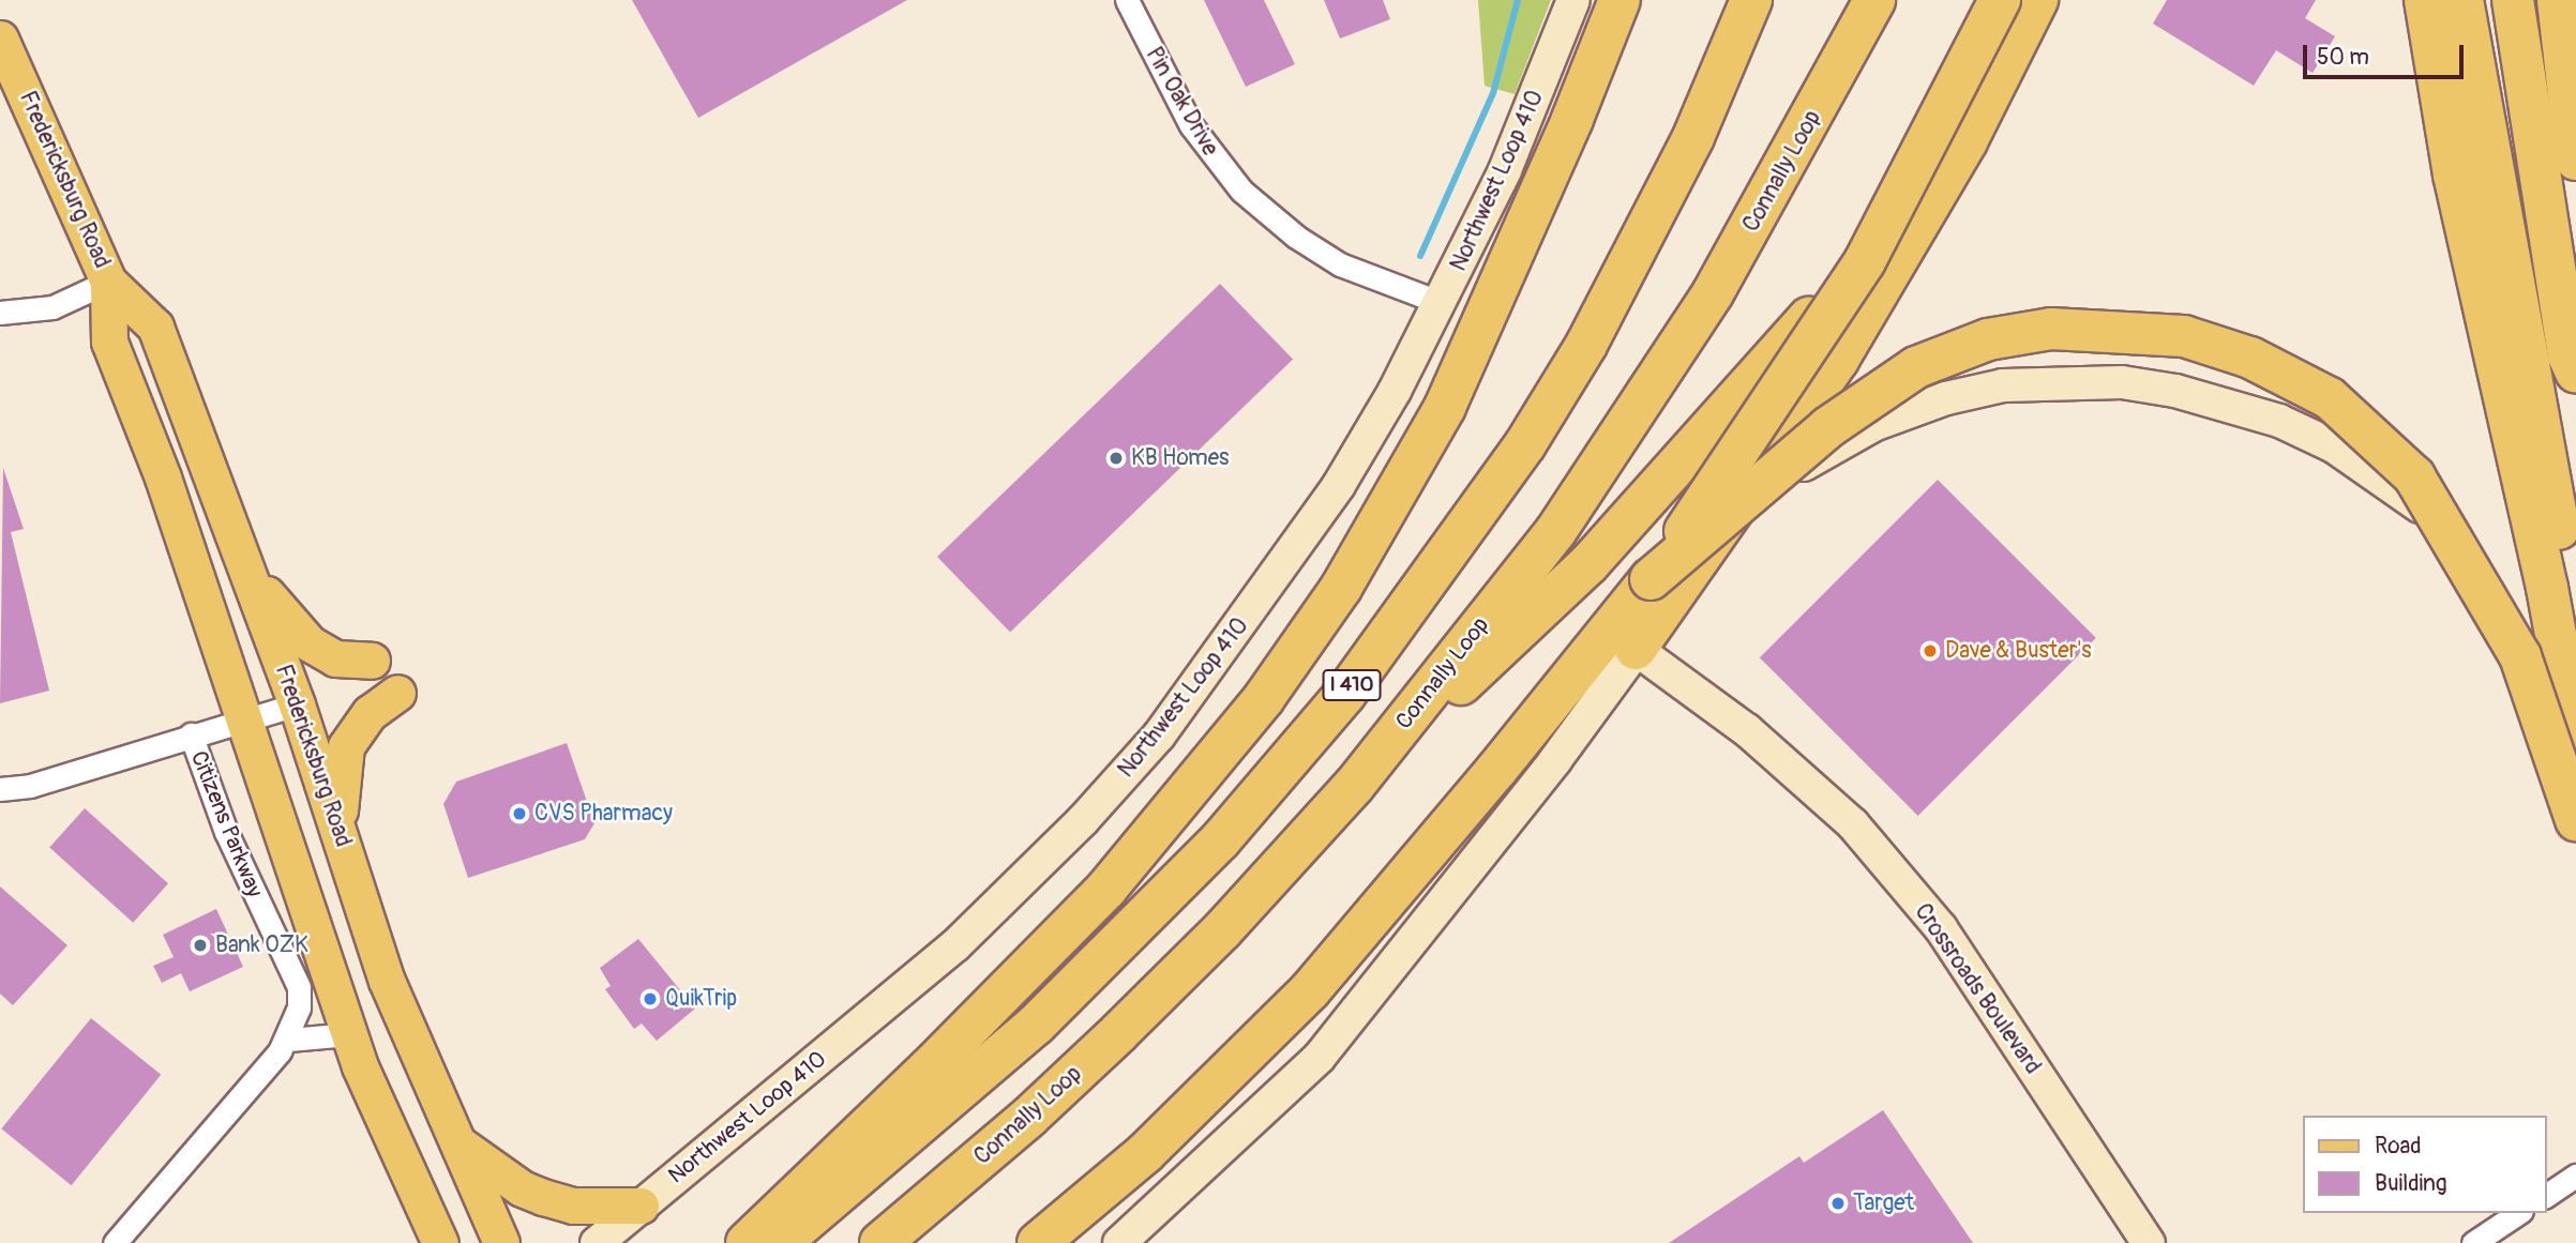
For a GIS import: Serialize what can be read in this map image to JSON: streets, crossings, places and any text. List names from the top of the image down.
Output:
{
  "streets": {
    "highway": ["Connally Loop", "I 410"],
    "main road": ["Fredericksburg Road", "Northwest Loop 410", "Crossroads Boulevard"],
    "street": ["Pin Oak Drive", "Citizens Parkway"]
  },
  "crossings": [
    ["Pin Oak Drive", "Northwest Loop 410"]
  ],
  "places": [
    "KB Homes",
    "Dave & Buster's",
    "CVS Pharmacy",
    "Bank OZK",
    "QuikTrip",
    "Target"
  ],
  "legend": ["Road", "Building"],
  "scale_bar": "50 m"
}
